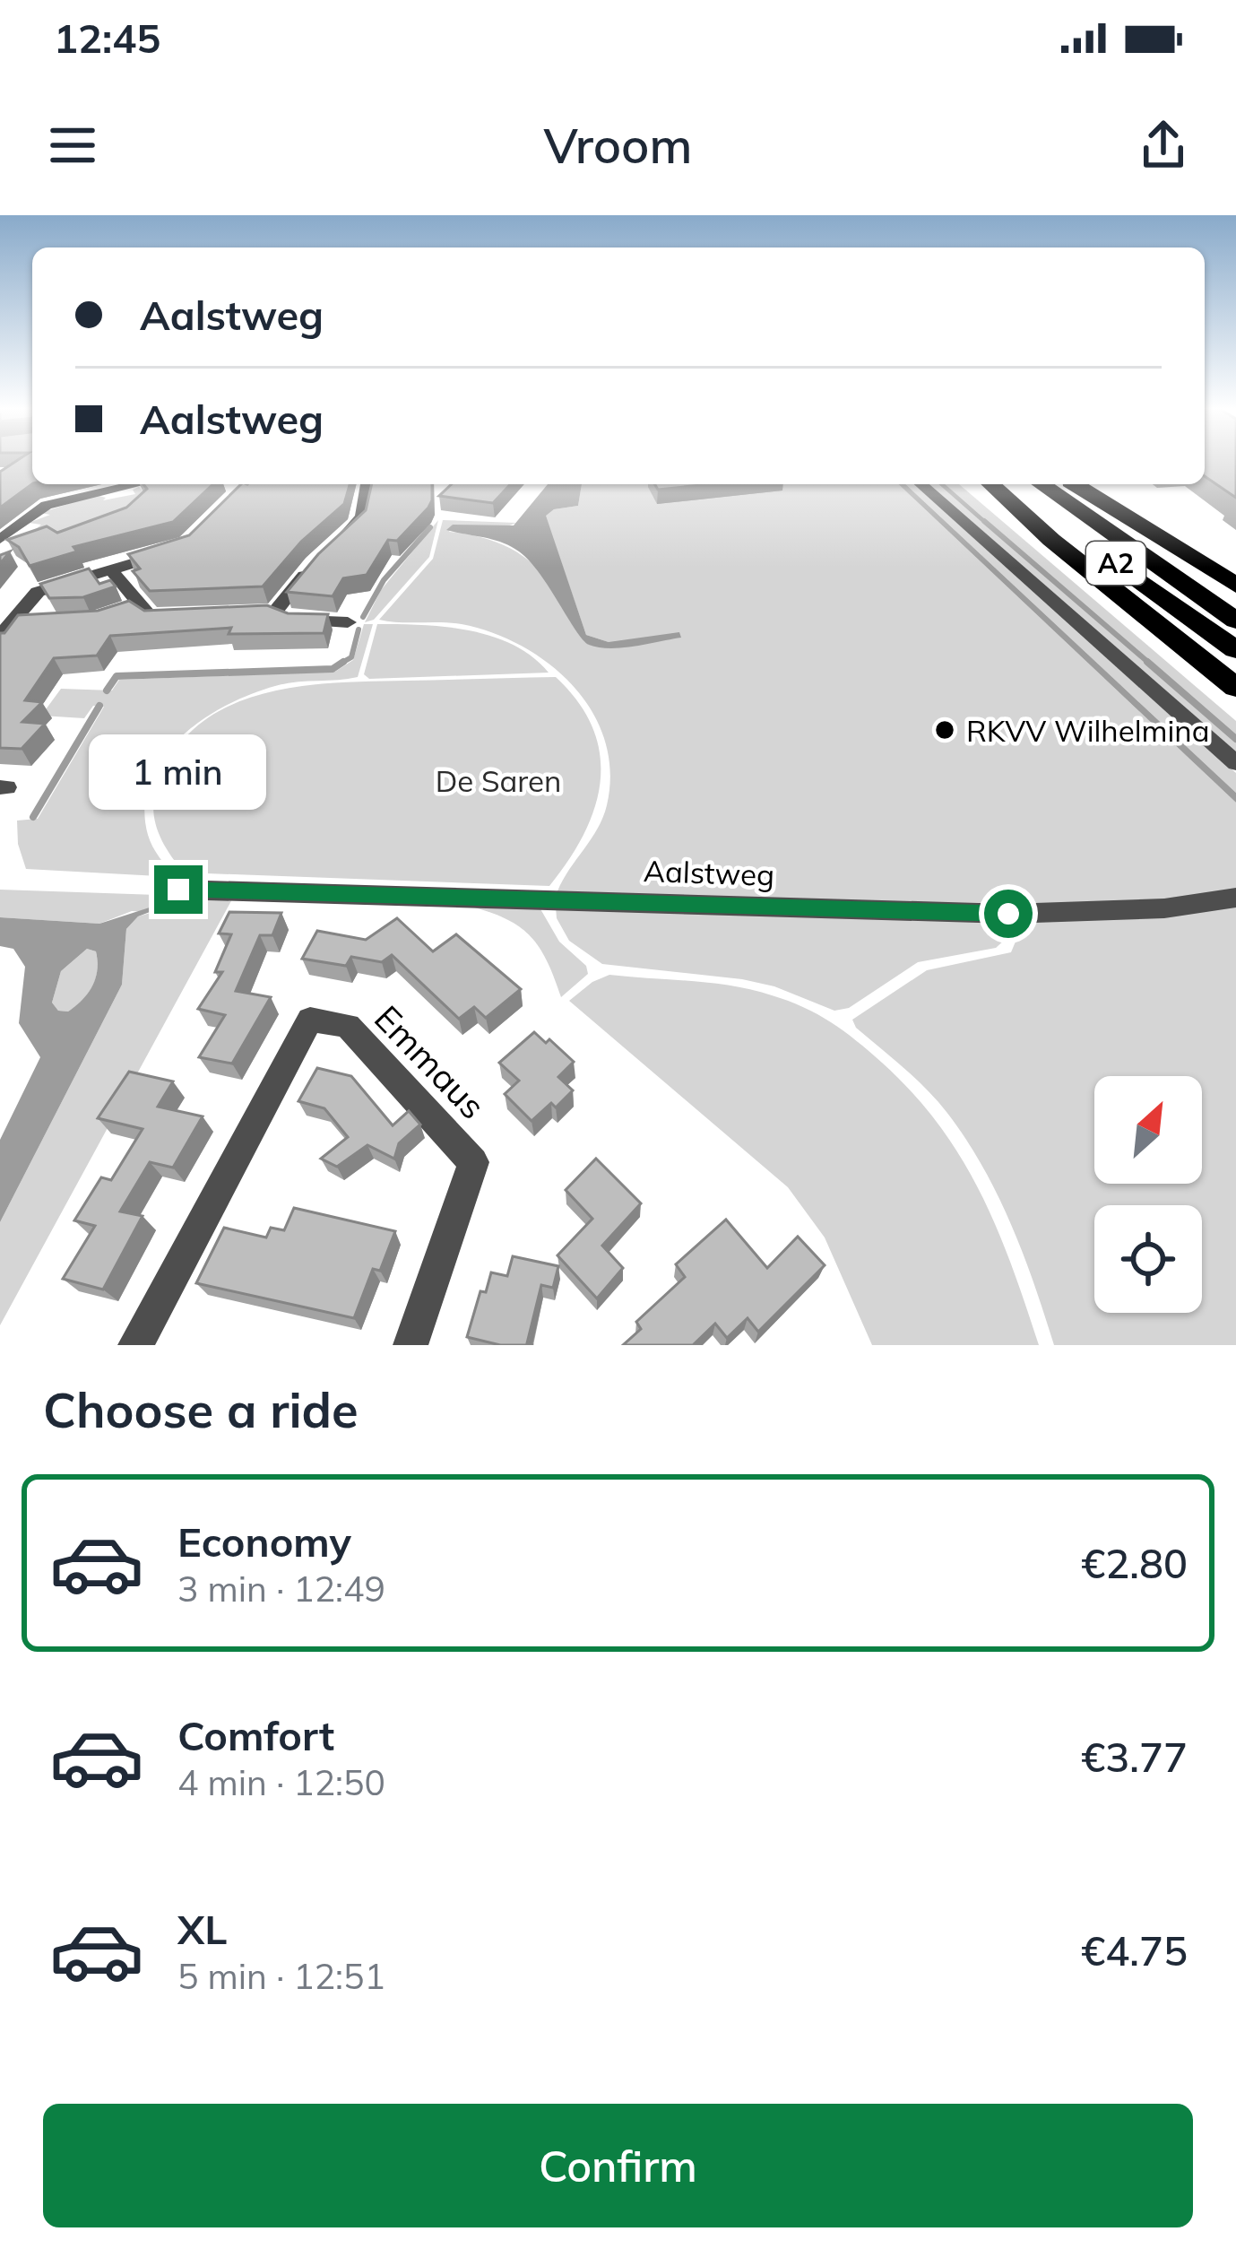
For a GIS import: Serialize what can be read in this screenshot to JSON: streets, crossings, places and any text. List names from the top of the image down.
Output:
{
  "streets": {
    "highway": ["A2"],
    "street": ["Aalstweg", "Emmaus"]
  },
  "parks": ["De Saren"],
  "places": ["RKVV Wilhelmina"],
  "north": "top right",
  "page": {
    "status": "12:45",
    "header": "Vroom",
    "banner": ["Aalstweg", "Aalstweg"],
    "bubble": "1 min",
    "heading": "Choose a ride",
    "list": [
      {
        "name": "Economy",
        "note": "3 min · 12:49",
        "value": "€2.80"
      },
      {
        "name": "Comfort",
        "note": "4 min · 12:50",
        "value": "€3.77"
      },
      {
        "name": "XL",
        "note": "5 min · 12:51",
        "value": "€4.75"
      }
    ],
    "buttons": "Confirm"
  }
}
